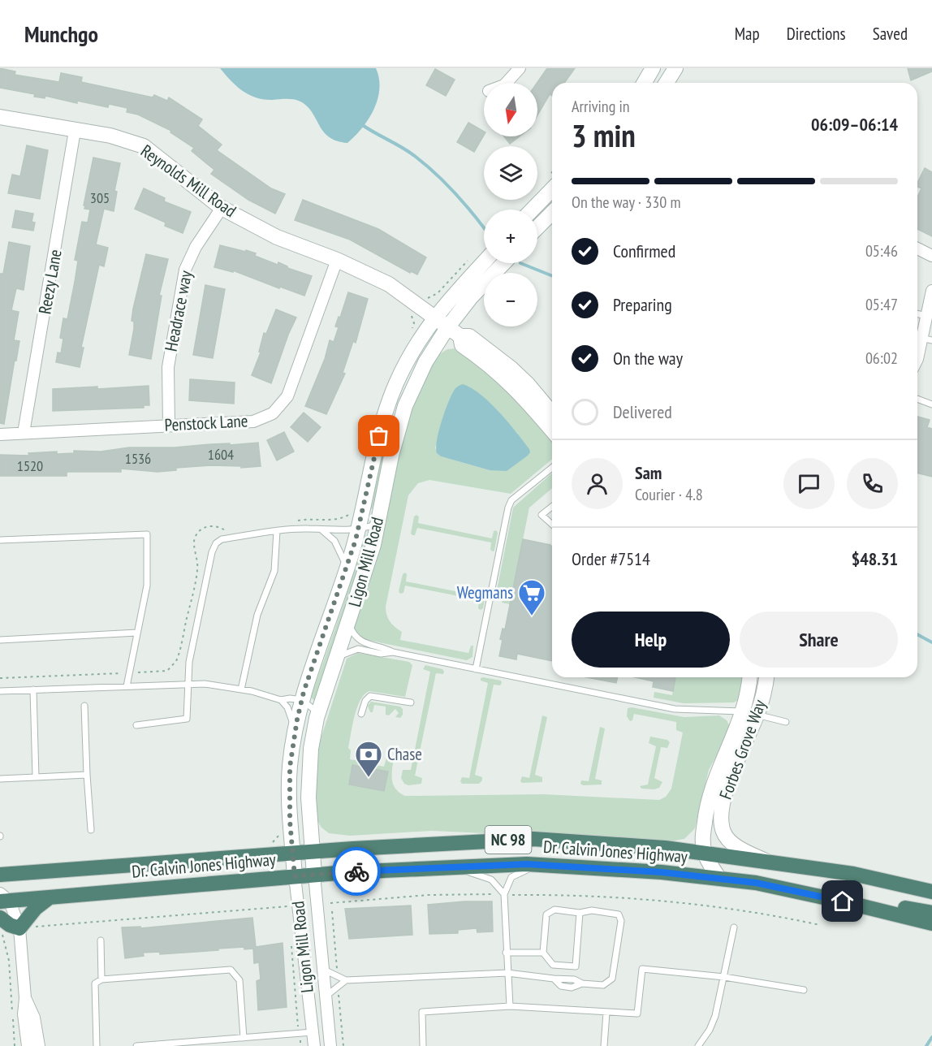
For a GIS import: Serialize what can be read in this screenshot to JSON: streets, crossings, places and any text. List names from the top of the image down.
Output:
{
  "streets": {
    "highway": ["NC 98", "Dr. Calvin Jones Highway"],
    "main road": ["Reynolds Mill Road", "Ligon Mill Road", "Forbes Grove Way"],
    "street": ["Reezy Lane", "Headrace way", "Penstock Lane"]
  },
  "crossings": [
    ["Reynolds Mill Road", "Reezy Lane"],
    ["Reynolds Mill Road", "Headrace way"],
    ["Reynolds Mill Road", "Penstock Lane"],
    ["Reynolds Mill Road", "Ligon Mill Road"],
    ["Reezy Lane", "Penstock Lane"],
    ["Headrace way", "Penstock Lane"],
    ["Ligon Mill Road", "Dr. Calvin Jones Highway"],
    ["Forbes Grove Way", "Dr. Calvin Jones Highway"]
  ],
  "places": {
    "supermarket": ["Wegmans"],
    "bank": ["Chase"]
  },
  "house_numbers": [
    "305",
    "1604",
    "1536",
    "1520"
  ],
  "north": "bottom",
  "page": {
    "header": "Munchgo",
    "nav": ["Map", "Directions", "Saved"],
    "map_buttons": ["+", "−"],
    "heading": ["3 min", "Arriving in", "06:09–06:14"],
    "panel": [
      "Sam",
      "Courier · 4.8",
      "Order #7514",
      "$48.31"
    ],
    "bar": "On the way · 330 m",
    "list": [
      ["Confirmed", "05:46"],
      ["Preparing", "05:47"],
      ["On the way", "06:02"],
      "Delivered"
    ],
    "buttons": ["Help", "Share"]
  }
}
